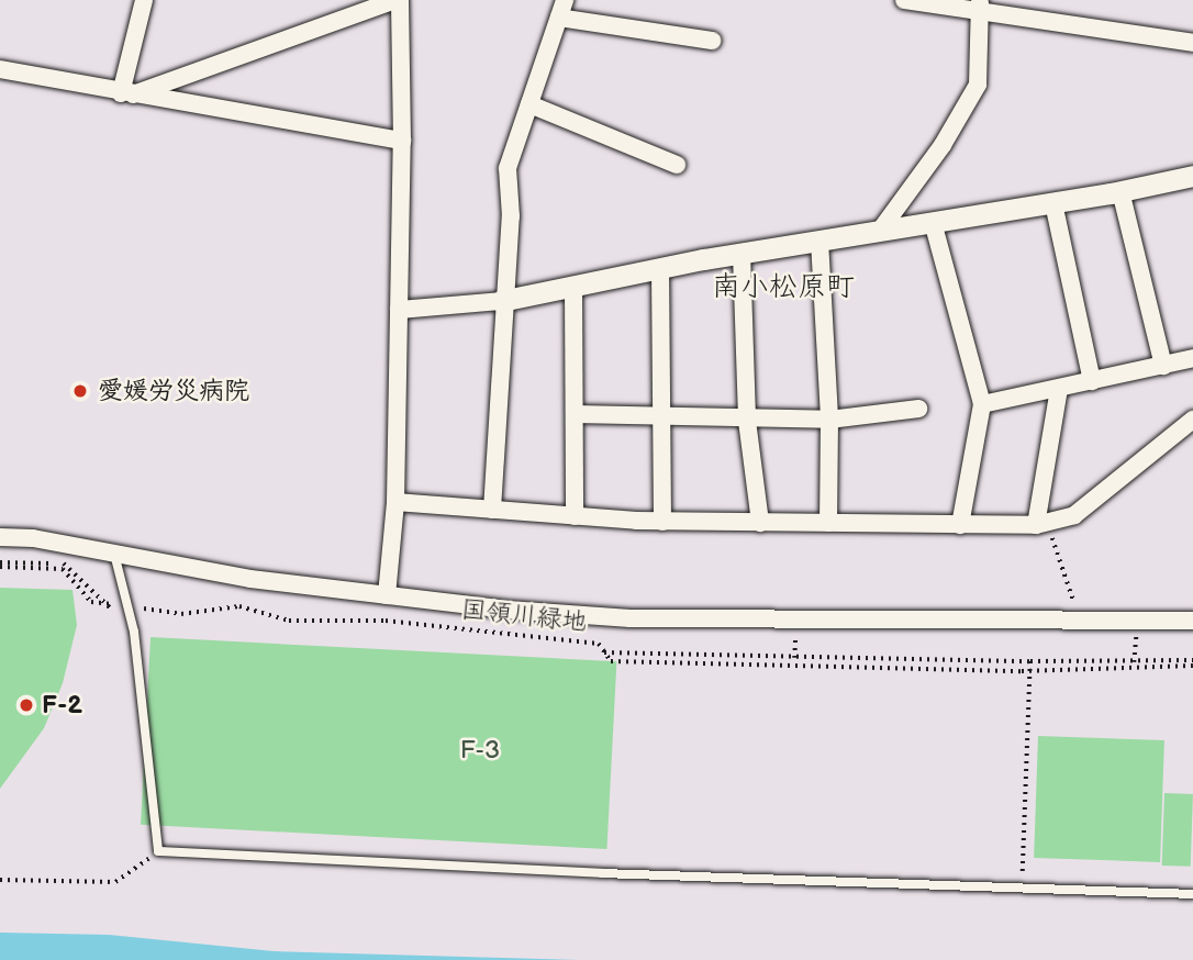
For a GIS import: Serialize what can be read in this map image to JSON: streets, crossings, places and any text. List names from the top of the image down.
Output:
{
  "streets": {
    "path": ["国領川緑地"]
  },
  "districts": ["南小松原町"],
  "parks": ["F-3"],
  "places": ["愛媛労災病院", "F-2"]
}
